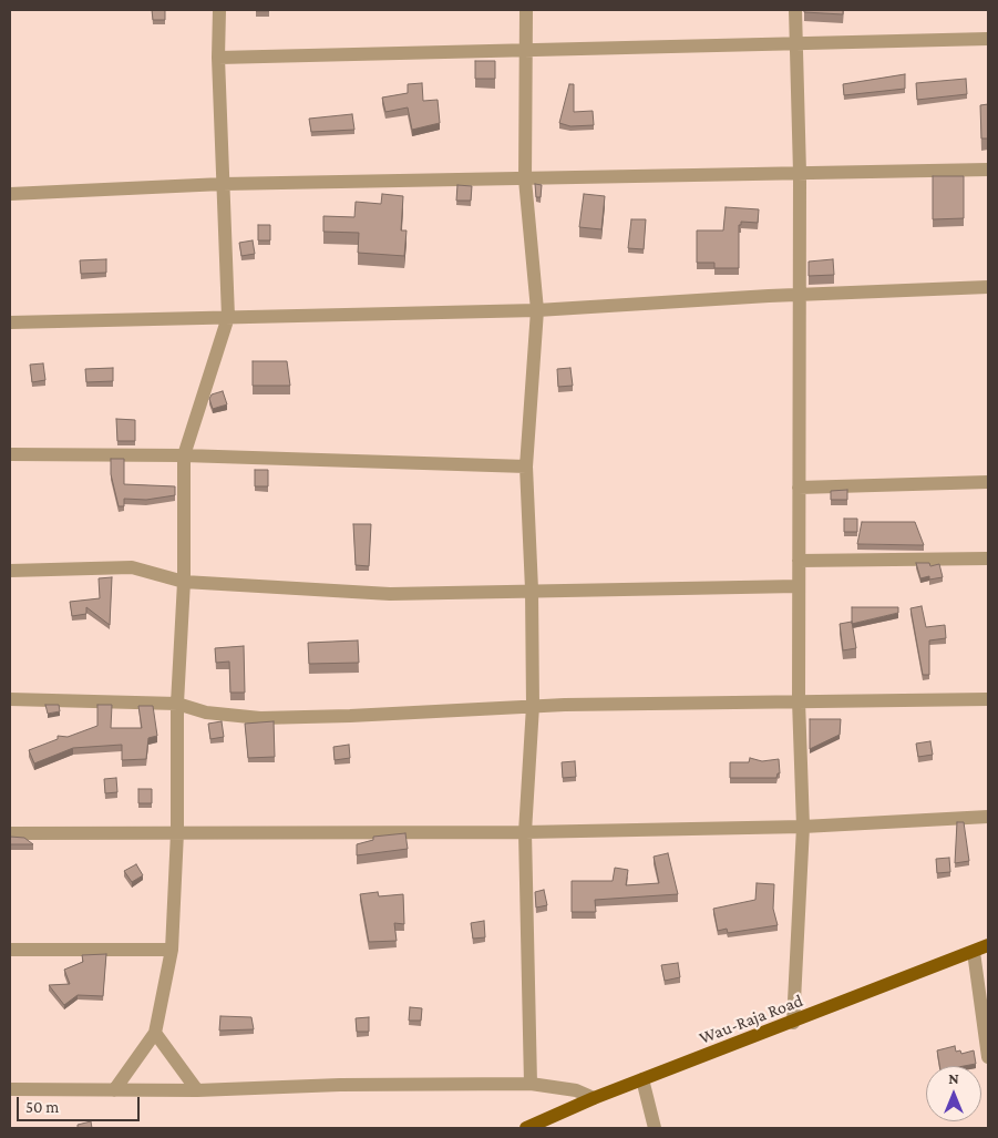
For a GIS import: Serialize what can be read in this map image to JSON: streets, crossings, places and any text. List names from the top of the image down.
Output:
{
  "streets": {
    "main road": ["Wau-Raja Road"]
  },
  "scale_bar": "50 m",
  "north": "top"
}
